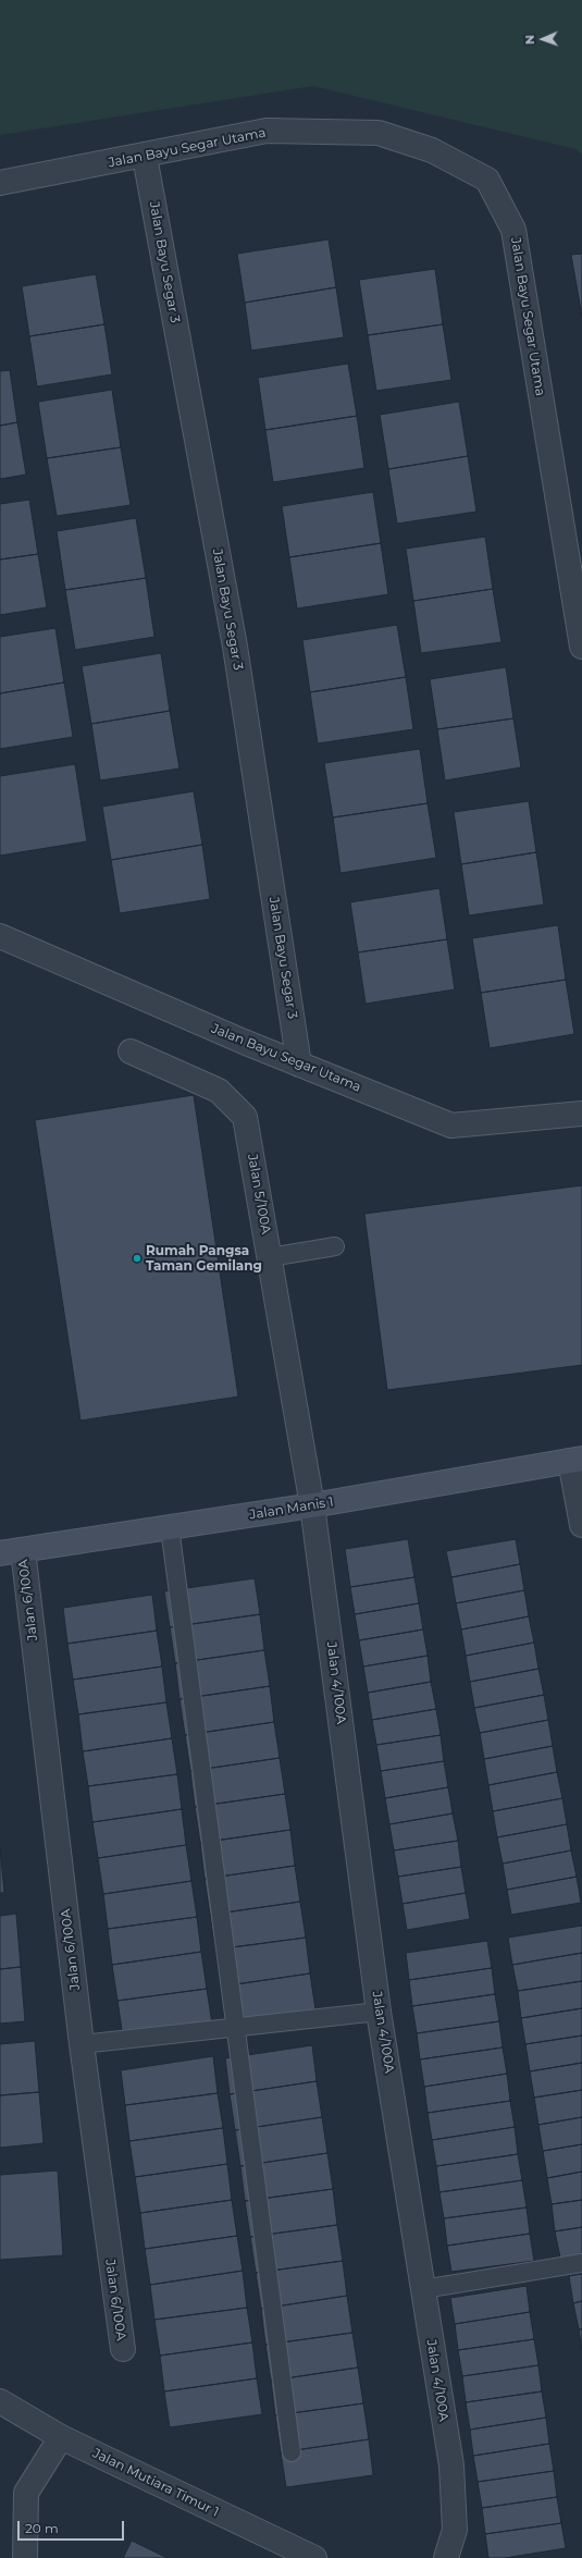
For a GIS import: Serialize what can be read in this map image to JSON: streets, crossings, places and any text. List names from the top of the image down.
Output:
{
  "streets": {
    "street": [
      "Jalan Bayu Segar Utama",
      "Jalan Bayu Segar 3",
      "Jalan 5/100A",
      "Jalan Manis 1",
      "Jalan 6/100A",
      "Jalan 4/100A",
      "Jalan Mutiara Timur 1"
    ]
  },
  "crossings": [
    ["Jalan Bayu Segar Utama", "Jalan Bayu Segar 3"],
    ["Jalan 5/100A", "Jalan Manis 1"],
    ["Jalan 5/100A", "Jalan 4/100A"],
    ["Jalan Manis 1", "Jalan 6/100A"],
    ["Jalan Manis 1", "Jalan 4/100A"]
  ],
  "places": ["Rumah Pangsa Taman Gemilang"],
  "scale_bar": "20 m",
  "north": "left"
}
